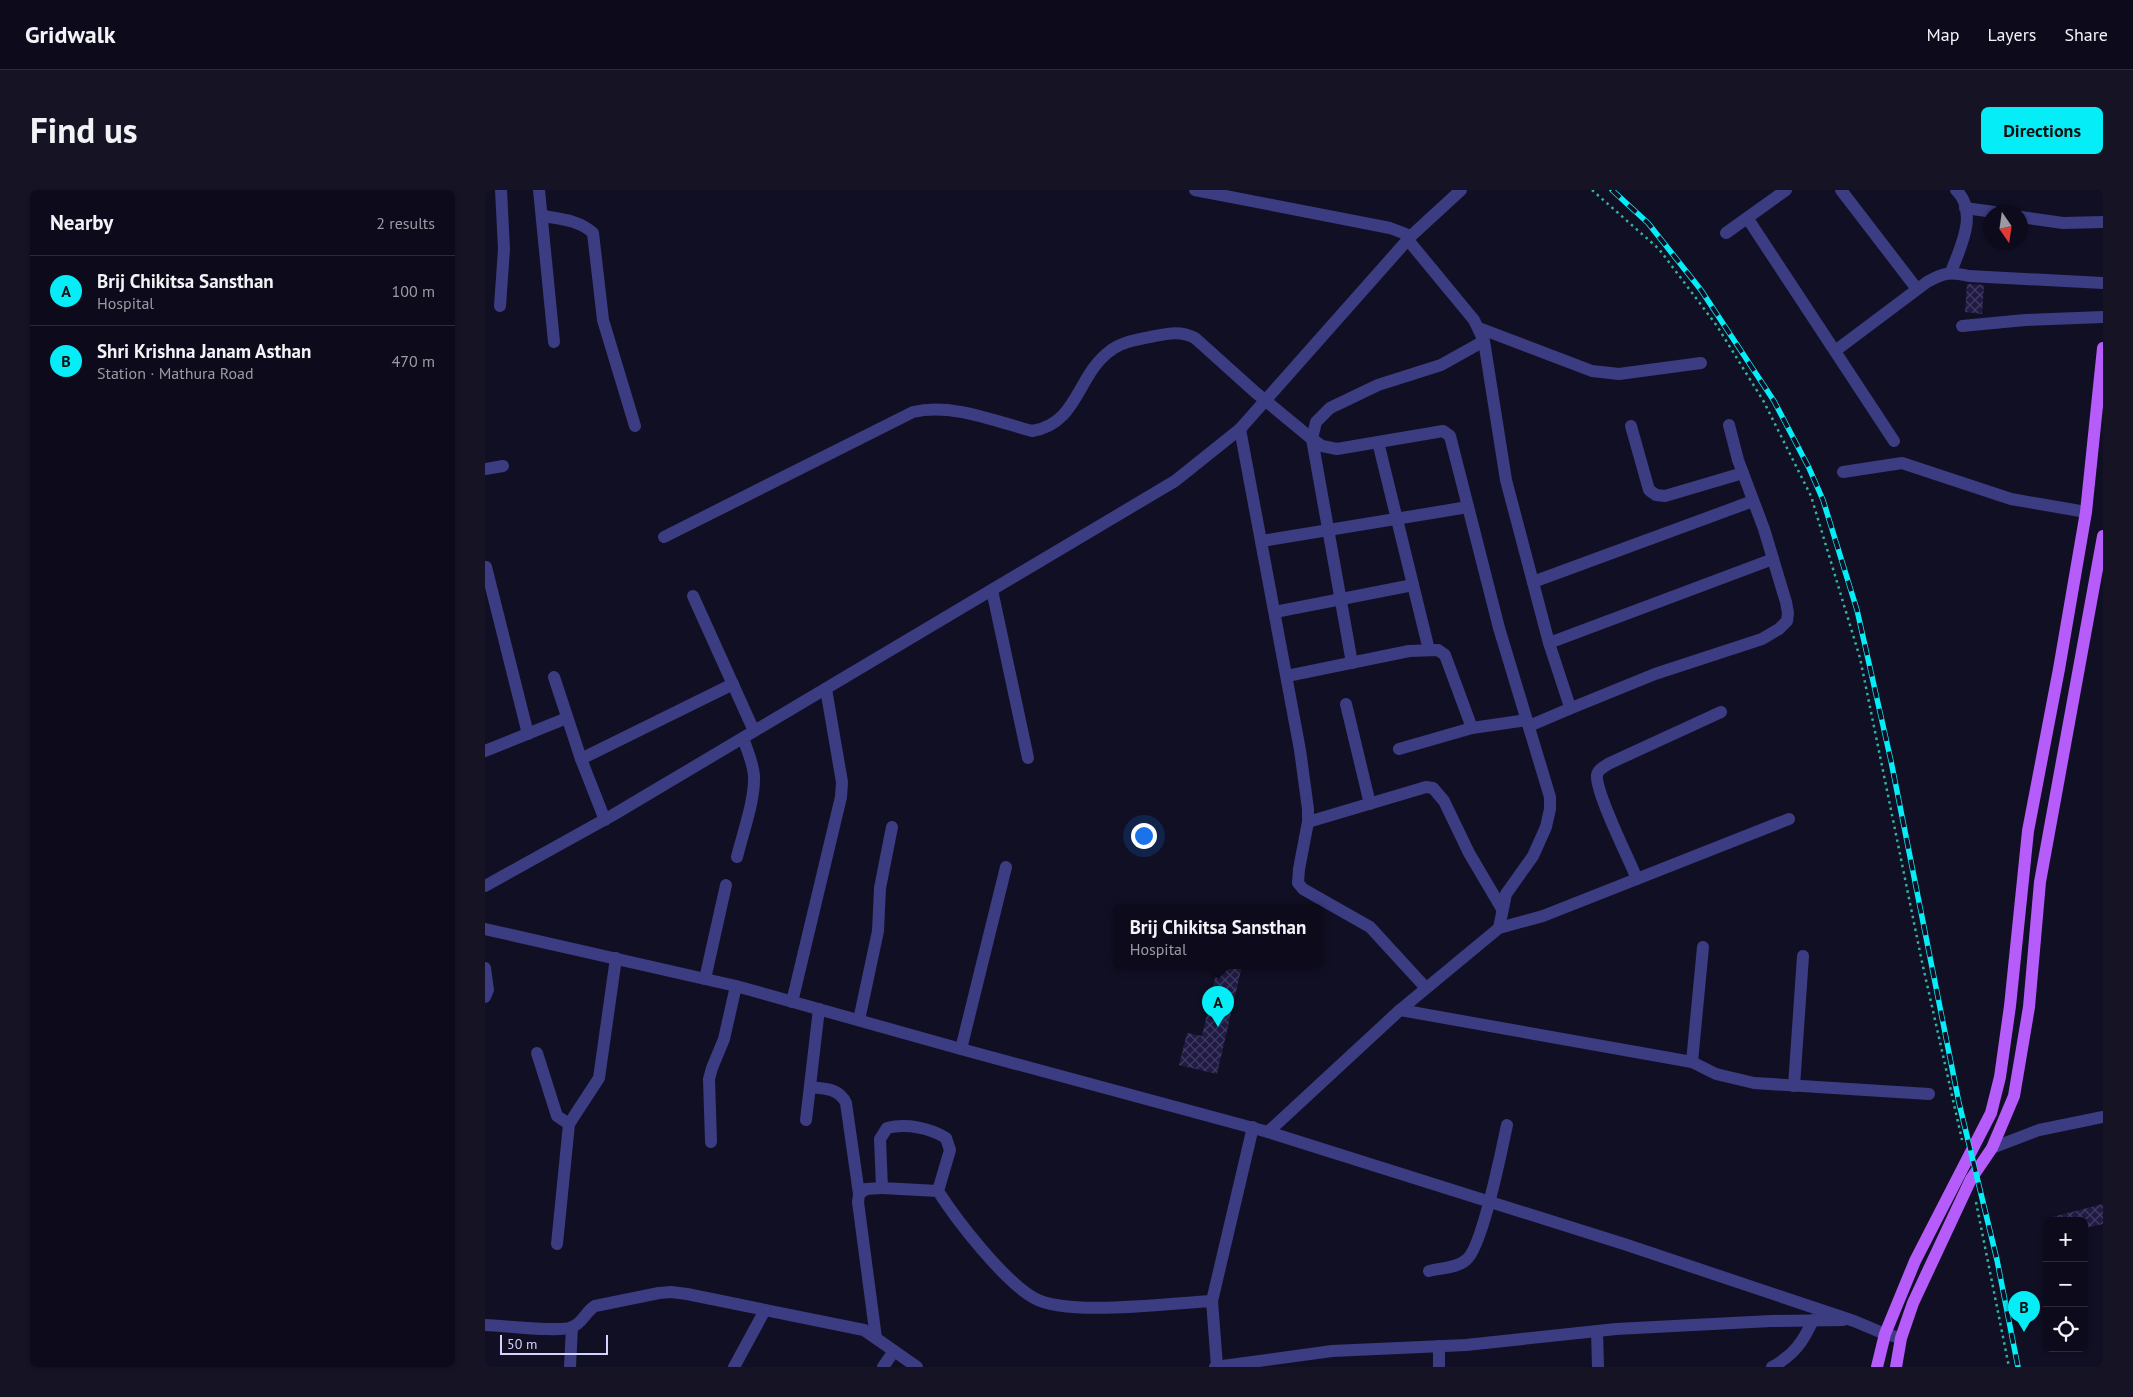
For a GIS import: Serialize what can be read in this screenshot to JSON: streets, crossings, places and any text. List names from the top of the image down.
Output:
{
  "scale_bar": "50 m",
  "north": "bottom",
  "page": {
    "header": "Gridwalk",
    "nav": ["Map", "Layers", "Share"],
    "title": "Find us",
    "buttons": "Directions",
    "heading": ["Nearby", "2 results"],
    "list": [
      {
        "mark": "A",
        "name": "Brij Chikitsa Sansthan",
        "note": "Hospital",
        "value": "100 m"
      },
      {
        "mark": "B",
        "name": "Shri Krishna Janam Asthan",
        "note": "Station · Mathura Road",
        "value": "470 m"
      }
    ],
    "popup": ["Brij Chikitsa Sansthan", "Hospital"],
    "pins": ["A", "B"],
    "map_buttons": ["+", "−"],
    "scale": "50 m"
  }
}
